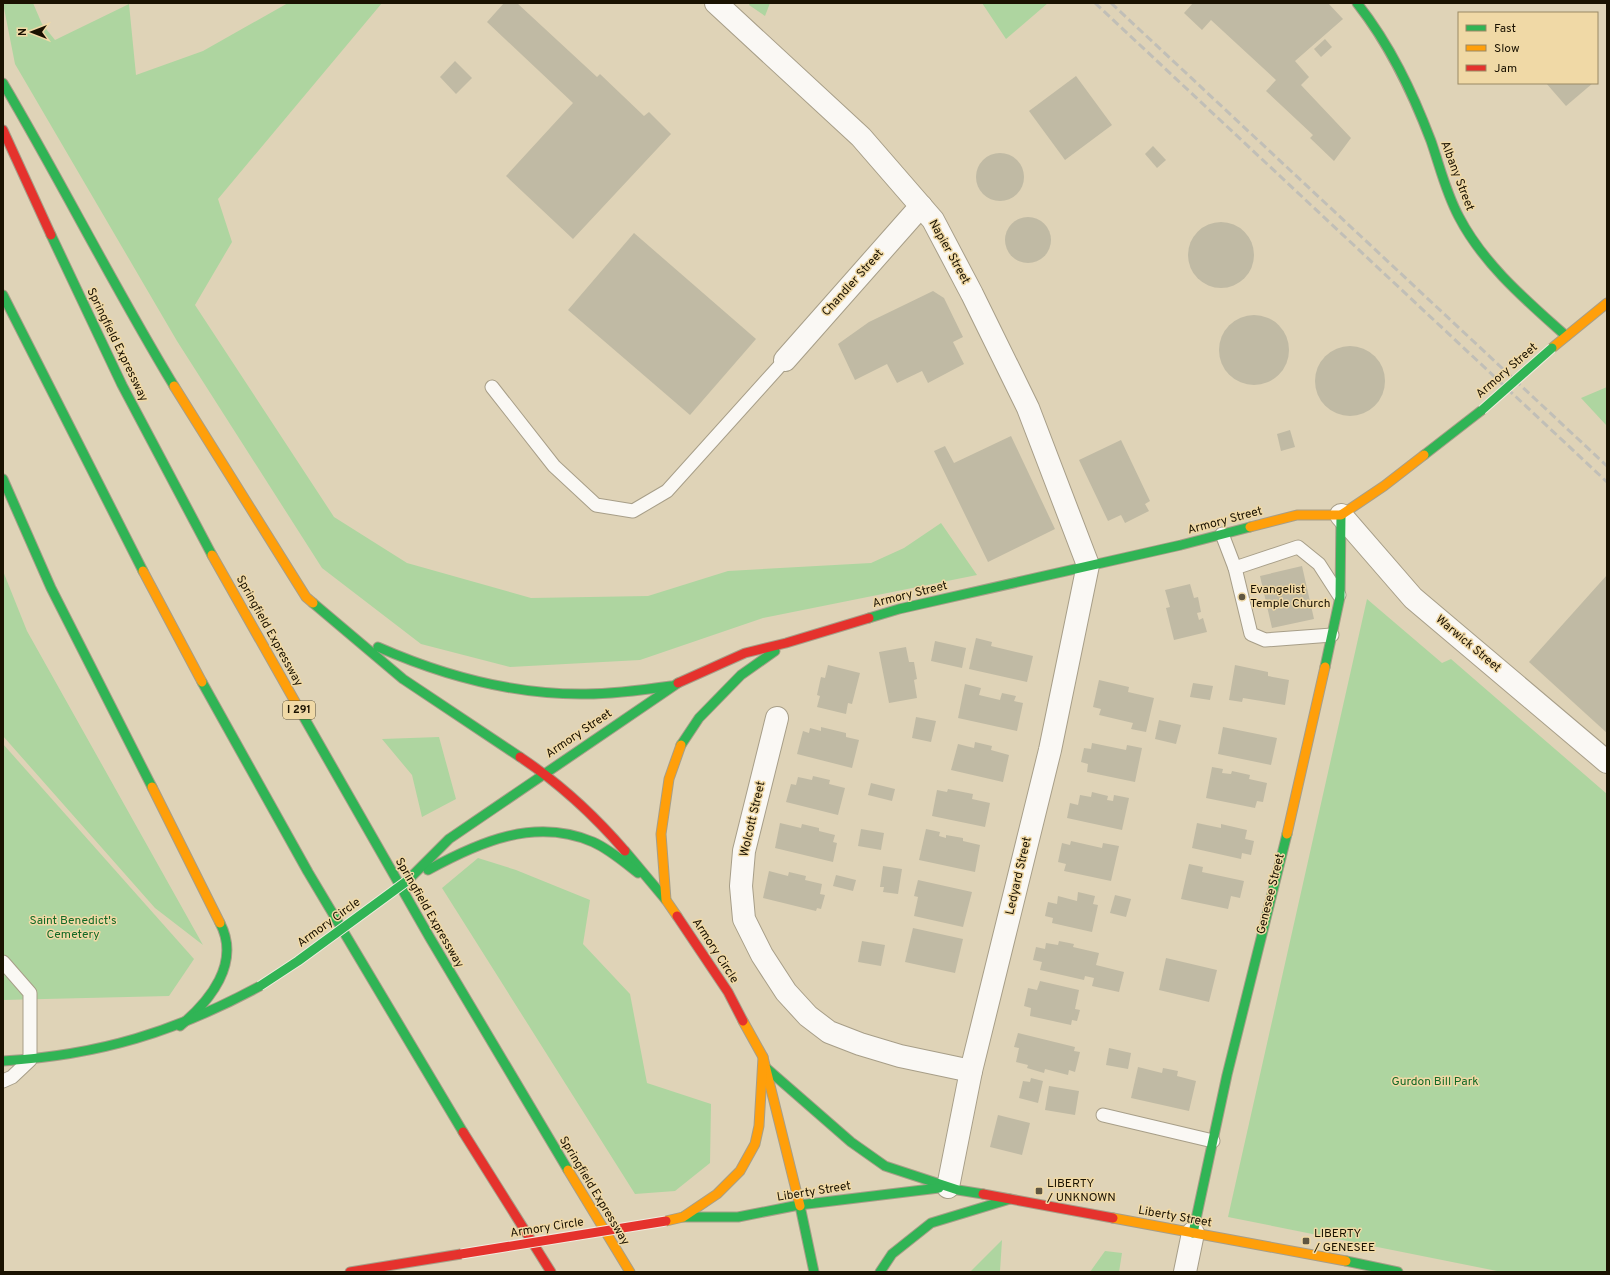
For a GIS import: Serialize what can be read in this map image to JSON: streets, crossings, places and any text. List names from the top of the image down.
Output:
{
  "streets": {
    "main road": [
      "Albany Street",
      "Springfield Expressway",
      "Armory Street",
      "I 291",
      "Genesee Street",
      "Armory Circle",
      "Liberty Street"
    ],
    "street": [
      "Napier Street",
      "Chandler Street",
      "Warwick Street",
      "Wolcott Street",
      "Ledyard Street"
    ]
  },
  "crossings": [
    ["Albany Street", "Armory Street"],
    ["Napier Street", "Chandler Street"],
    ["Napier Street", "Armory Street"],
    ["Napier Street", "Ledyard Street"],
    ["Armory Street", "Warwick Street"],
    ["Armory Street", "Ledyard Street"],
    ["Armory Street", "Genesee Street"],
    ["Armory Street", "Armory Circle"],
    ["Warwick Street", "Genesee Street"],
    ["Wolcott Street", "Ledyard Street"],
    ["Ledyard Street", "Liberty Street"],
    ["Genesee Street", "Liberty Street"],
    ["Armory Circle", "Liberty Street"]
  ],
  "parks": ["Saint Benedict's Cemetery", "Gurdon Bill Park"],
  "places": {
    "other": ["Evangelist Temple Church"],
    "transit": ["LIBERTY / UNKNOWN", "LIBERTY / GENESEE"]
  },
  "legend": ["Fast", "Slow", "Jam"],
  "north": "left"
}
